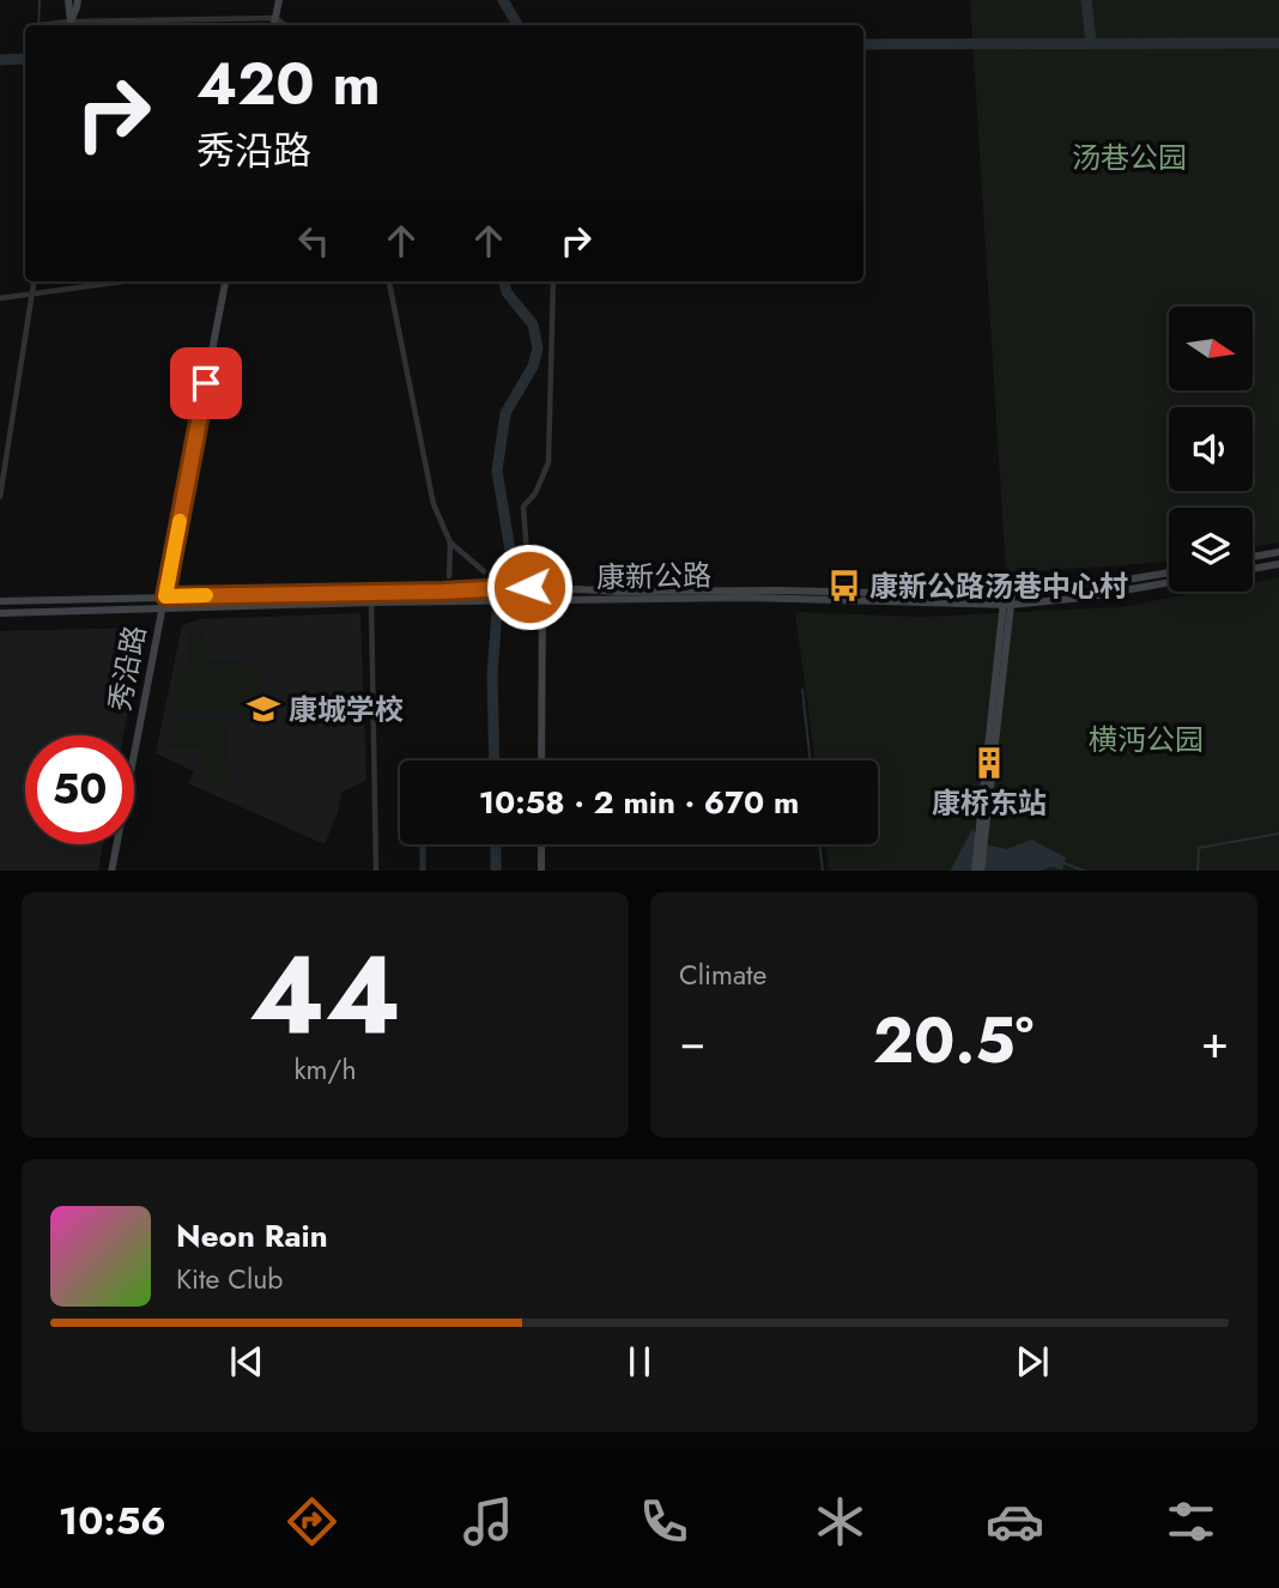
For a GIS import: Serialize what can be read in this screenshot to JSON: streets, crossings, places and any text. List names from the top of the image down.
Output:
{
  "streets": {
    "main road": ["康新公路", "秀沿路"]
  },
  "crossings": [
    ["康新公路", "秀沿路"]
  ],
  "parks": ["汤巷公园", "横沔公园"],
  "places": {
    "bus stop": ["康新公路汤巷中心村"],
    "school or university": ["康城学校"],
    "building": ["康桥东站"]
  },
  "north": "right",
  "page": {
    "turn": ["420 m", "秀沿路"],
    "limit": "50",
    "trip": "10:58 · 2 min · 670 m",
    "tile": [
      ["44", "km/h"],
      "Climate"
    ],
    "heat": ["−", "20.5°", "+"],
    "song": ["Neon Rain", "Kite Club"],
    "tabs": "10:56"
  }
}
